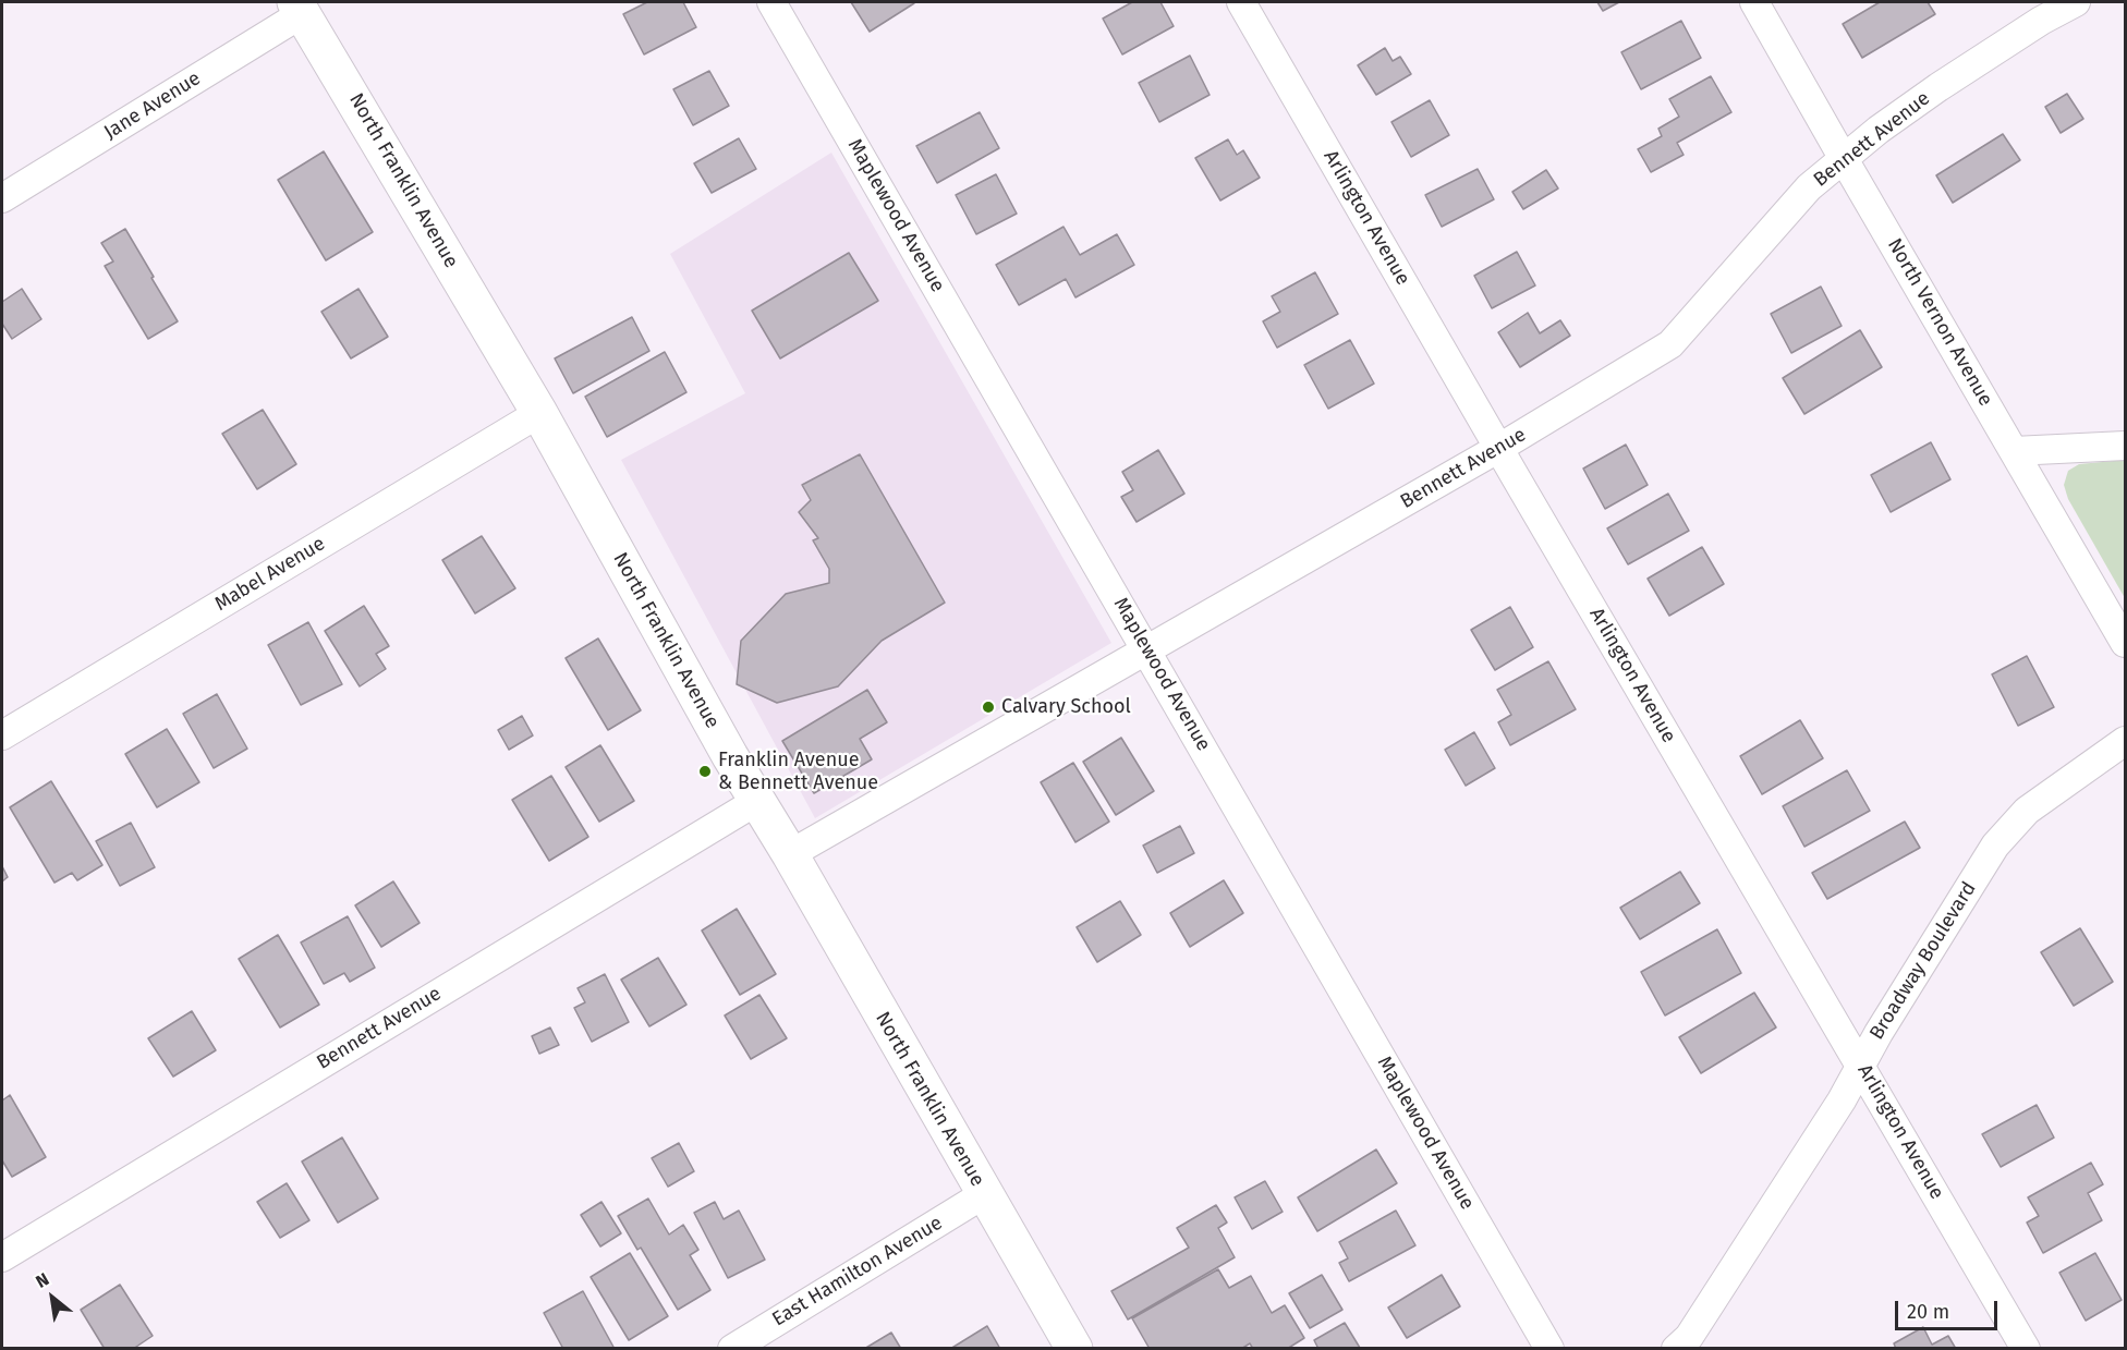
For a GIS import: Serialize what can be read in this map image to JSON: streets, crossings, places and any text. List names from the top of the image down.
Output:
{
  "streets": {
    "street": [
      "Jane Avenue",
      "Bennett Avenue",
      "North Franklin Avenue",
      "Maplewood Avenue",
      "Arlington Avenue",
      "North Vernon Avenue",
      "Mabel Avenue",
      "Broadway Boulevard",
      "East Hamilton Avenue"
    ]
  },
  "crossings": [
    ["Jane Avenue", "North Franklin Avenue"],
    ["Bennett Avenue", "North Franklin Avenue"],
    ["Bennett Avenue", "Maplewood Avenue"],
    ["Bennett Avenue", "Arlington Avenue"],
    ["Bennett Avenue", "North Vernon Avenue"],
    ["North Franklin Avenue", "Mabel Avenue"],
    ["North Franklin Avenue", "East Hamilton Avenue"],
    ["Arlington Avenue", "Broadway Boulevard"]
  ],
  "places": ["Calvary School", "Franklin Avenue & Bennett Avenue"],
  "scale_bar": "20 m",
  "north": "top left"
}
